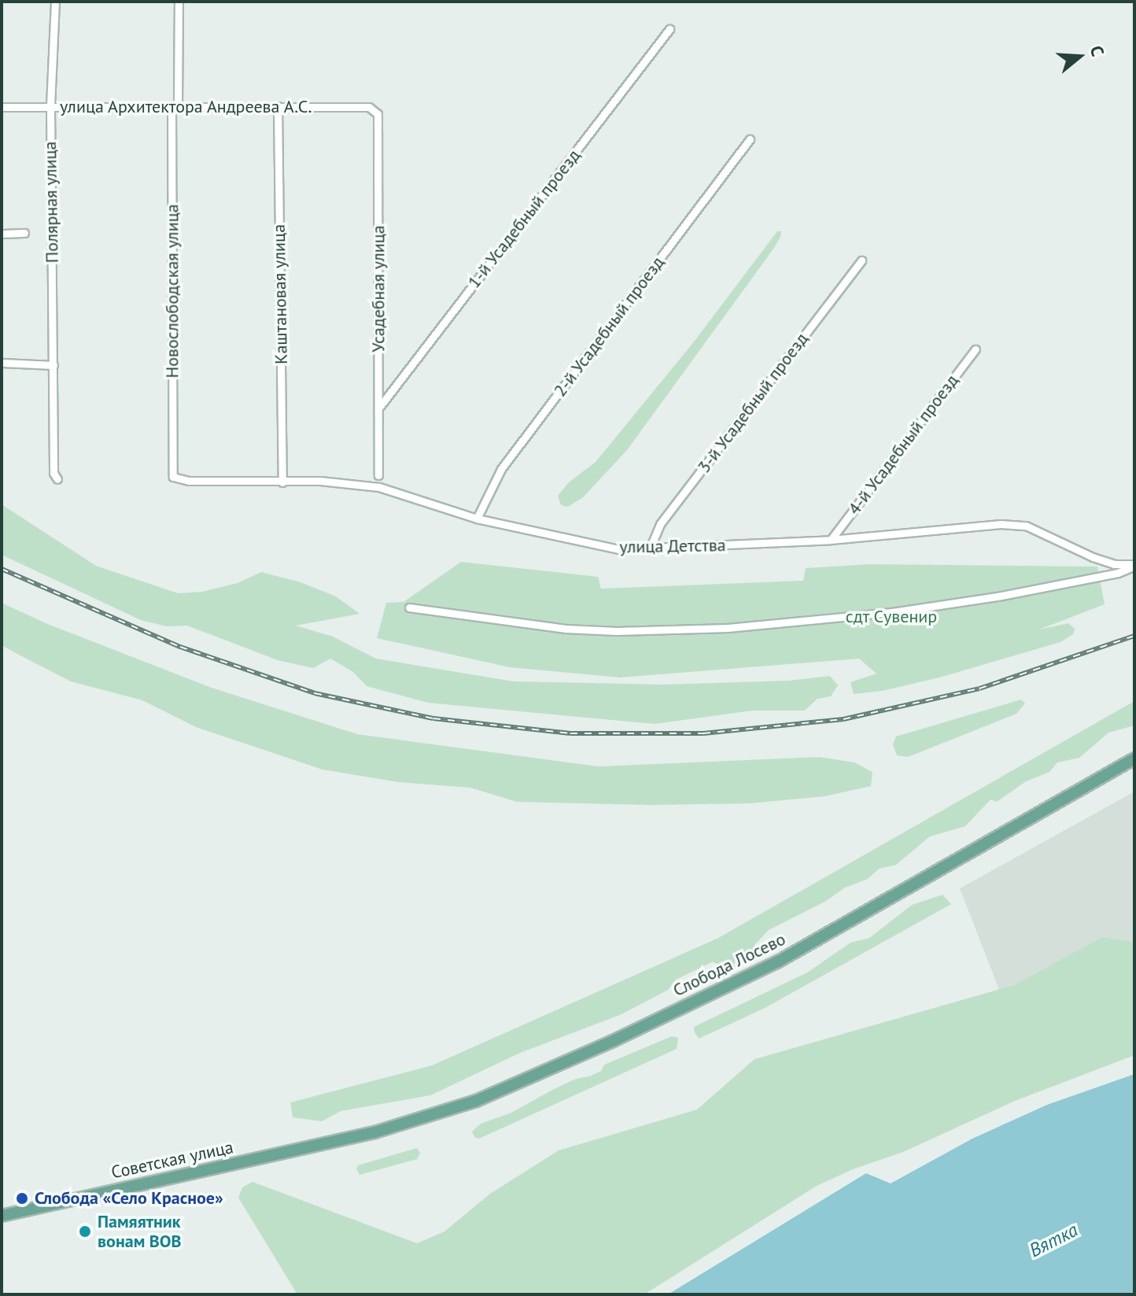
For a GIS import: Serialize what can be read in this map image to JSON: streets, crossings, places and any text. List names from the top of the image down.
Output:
{
  "streets": {
    "main road": ["Слобода Лосево", "Советская улица"],
    "street": [
      "улица Архитектора Андреева А.С.",
      "Полярная улица",
      "1-й Усадебный проезд",
      "Усадебная улица",
      "Новослободская улица",
      "Каштановая улица",
      "2-й Усадебный проезд",
      "3-й Усадебный проезд",
      "4-й Усадебный проезд",
      "улица Детства"
    ]
  },
  "crossings": [
    ["улица Архитектора Андреева А.С.", "Полярная улица"],
    ["улица Архитектора Андреева А.С.", "Усадебная улица"],
    ["улица Архитектора Андреева А.С.", "Новослободская улица"],
    ["улица Архитектора Андреева А.С.", "Каштановая улица"],
    ["1-й Усадебный проезд", "Усадебная улица"],
    ["Новослободская улица", "улица Детства"],
    ["Каштановая улица", "улица Детства"],
    ["2-й Усадебный проезд", "улица Детства"],
    ["3-й Усадебный проезд", "улица Детства"],
    ["4-й Усадебный проезд", "улица Детства"],
    ["Слобода Лосево", "Советская улица"]
  ],
  "water": ["Вятка"],
  "parks": ["сдт Сувенир"],
  "places": ["Слобода «Село Красное»", "Памяятник вонам ВОВ"],
  "north": "right"
}
